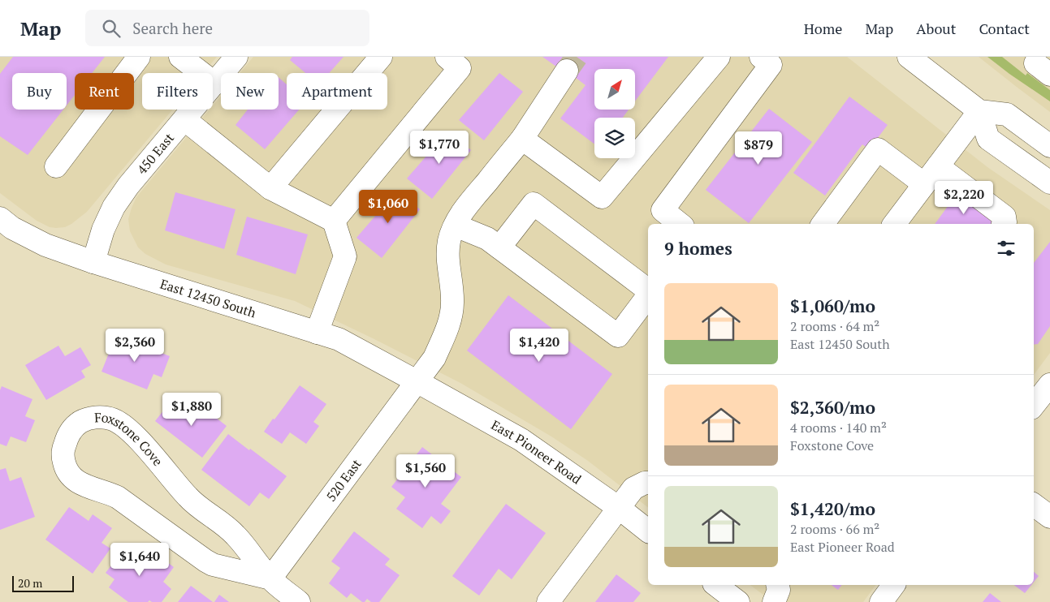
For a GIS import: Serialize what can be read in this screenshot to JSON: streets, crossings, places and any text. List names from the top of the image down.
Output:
{
  "streets": {
    "street": [
      "450 East",
      "East 12450 South",
      "Foxstone Cove",
      "East Pioneer Road",
      "520 East"
    ]
  },
  "crossings": [
    ["450 East", "East 12450 South"],
    ["East 12450 South", "East Pioneer Road"],
    ["East 12450 South", "520 East"],
    ["Foxstone Cove", "520 East"],
    ["East Pioneer Road", "520 East"]
  ],
  "scale_bar": "20 m",
  "north": "top right",
  "page": {
    "header": "Map",
    "search": "Search here",
    "nav": [
      "Home",
      "Map",
      "About",
      "Contact"
    ],
    "chip": [
      "Buy",
      "Rent",
      "Filters",
      "New",
      "Apartment"
    ],
    "price": [
      "$1,770",
      "$879",
      "$2,220",
      "$1,060",
      "$2,360",
      "$1,420",
      "$1,880",
      "$1,560",
      "$1,640"
    ],
    "heading": "9 homes",
    "list": [
      {
        "name": "$1,060/mo",
        "note": "2 rooms · 64 m² · East 12450 South"
      },
      {
        "name": "$2,360/mo",
        "note": "4 rooms · 140 m² · Foxstone Cove"
      },
      {
        "name": "$1,420/mo",
        "note": "2 rooms · 66 m² · East Pioneer Road"
      }
    ],
    "scale": "20 m"
  }
}
